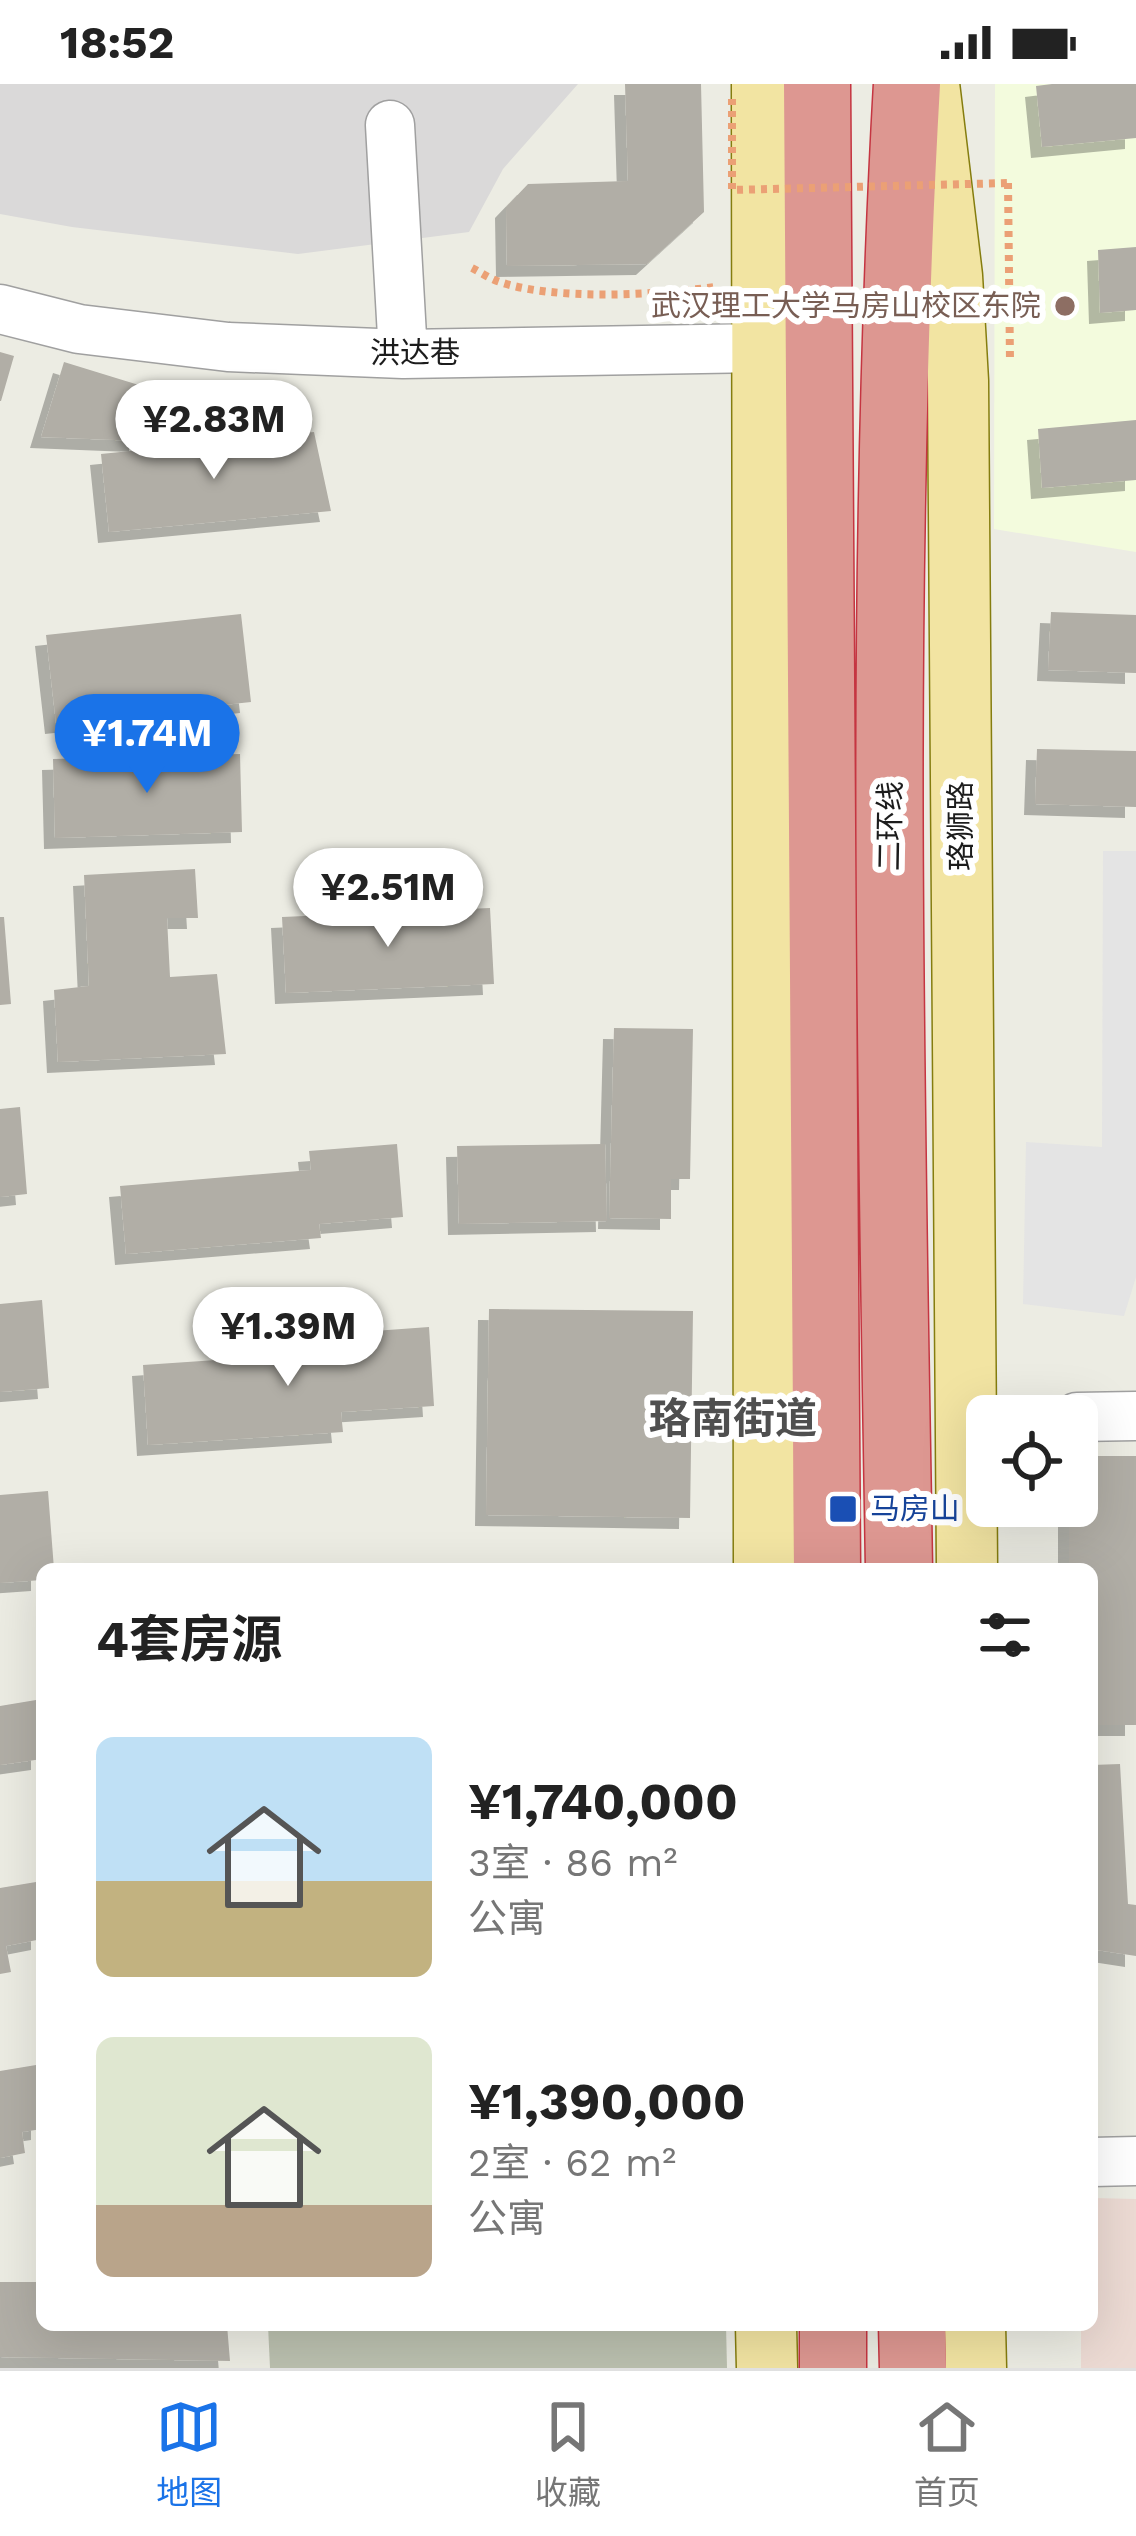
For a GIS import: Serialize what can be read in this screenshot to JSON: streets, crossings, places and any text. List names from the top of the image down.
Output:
{
  "streets": {
    "highway": ["二环线"],
    "main road": ["珞狮路"],
    "street": ["洪达巷"]
  },
  "districts": ["珞南街道"],
  "places": {
    "other": ["武汉理工大学马房山校区东院"],
    "transit": ["马房山"]
  },
  "page": {
    "status": "18:52",
    "price": [
      "¥2.83M",
      "¥1.74M",
      "¥2.51M",
      "¥1.39M"
    ],
    "heading": "4套房源",
    "list": [
      {
        "name": "¥1,740,000",
        "note": "3室 · 86 m² · 公寓"
      },
      {
        "name": "¥1,390,000",
        "note": "2室 · 62 m² · 公寓"
      }
    ],
    "tabs": ["地图", "收藏", "首页"]
  }
}
